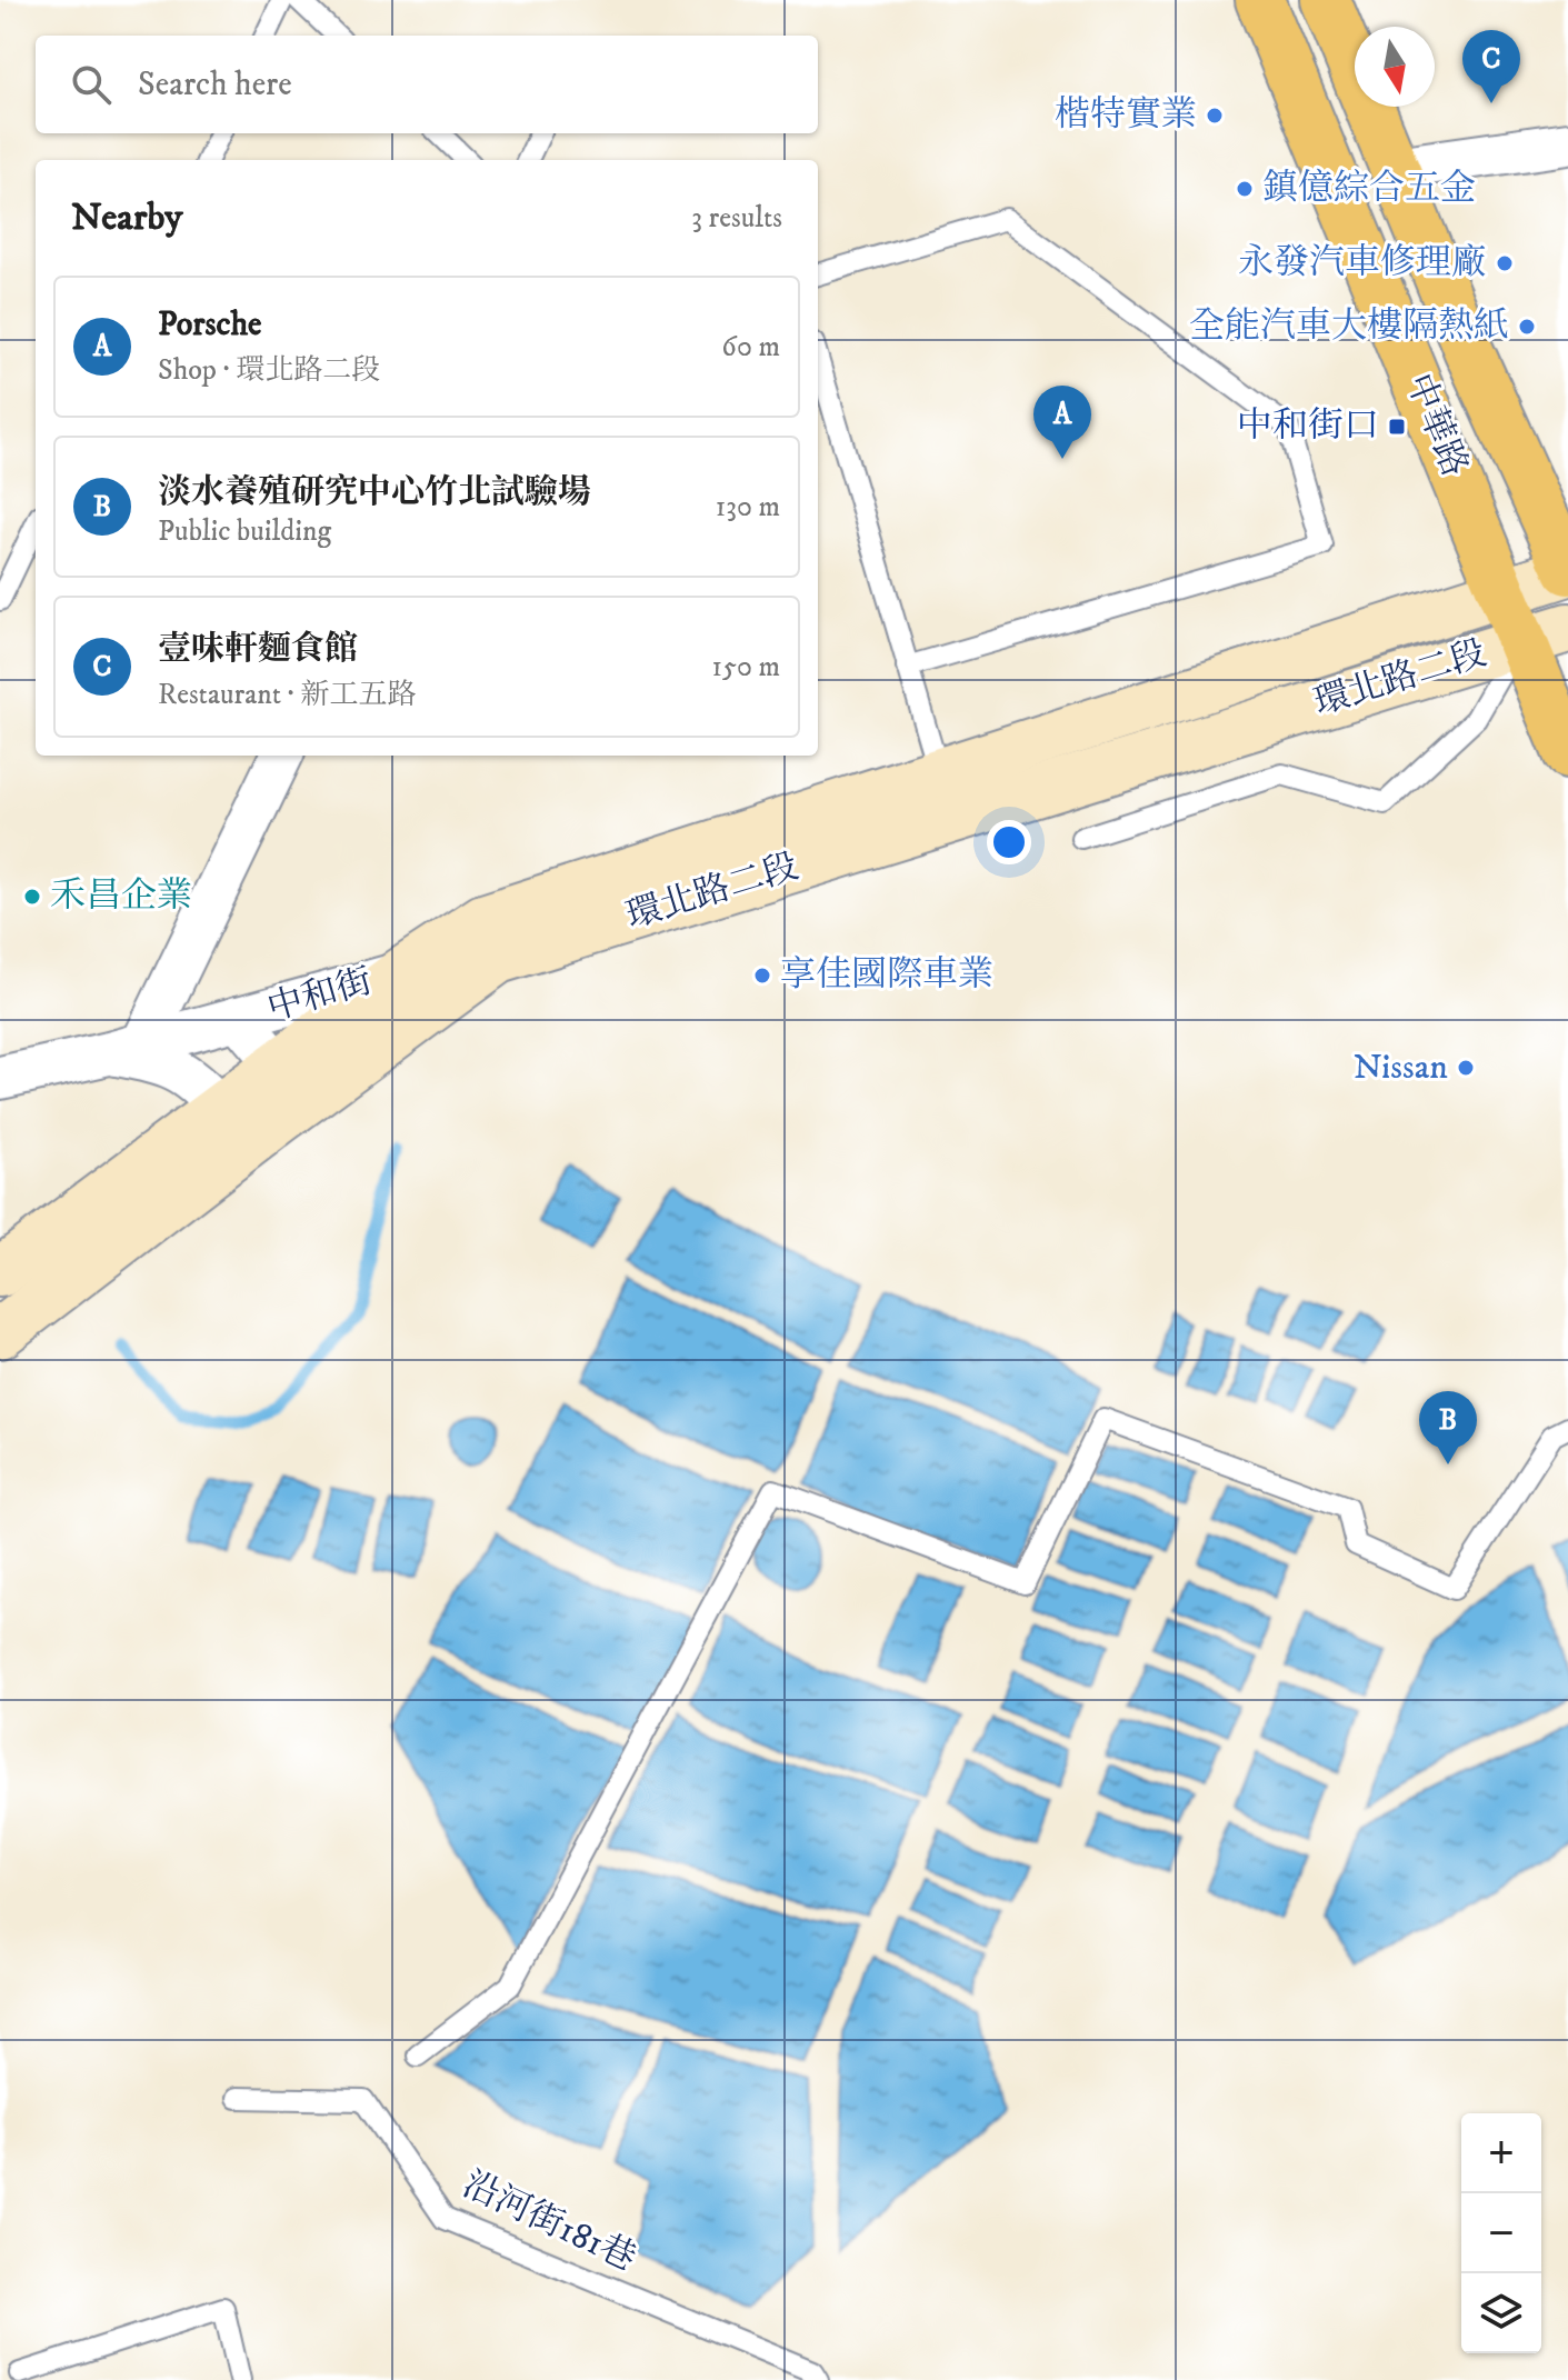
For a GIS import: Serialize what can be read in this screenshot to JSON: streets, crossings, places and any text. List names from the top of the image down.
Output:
{
  "streets": {
    "main road": ["中華路"],
    "street": ["環北路二段", "中和街"],
    "lane": ["沿河街181巷"]
  },
  "crossings": [
    ["中華路", "環北路二段"],
    ["環北路二段", "中和街"]
  ],
  "places": {
    "other": [
      "楷特實業",
      "鎮億綜合五金",
      "永發汽車修理廠",
      "全能汽車大樓隔熱紙",
      "禾昌企業",
      "享佳國際車業",
      "Nissan"
    ],
    "transit": ["中和街口"]
  },
  "north": "bottom",
  "page": {
    "pins": ["C", "A", "B"],
    "search": "Search here",
    "heading": ["Nearby", "3 results"],
    "list": [
      {
        "mark": "A",
        "name": "Porsche",
        "note": "Shop · 環北路二段",
        "value": "60 m"
      },
      {
        "mark": "B",
        "name": "淡水養殖研究中心竹北試驗場",
        "note": "Public building",
        "value": "130 m"
      },
      {
        "mark": "C",
        "name": "壹味軒麵食館",
        "note": "Restaurant · 新工五路",
        "value": "150 m"
      }
    ],
    "map_buttons": ["+", "−"]
  }
}
